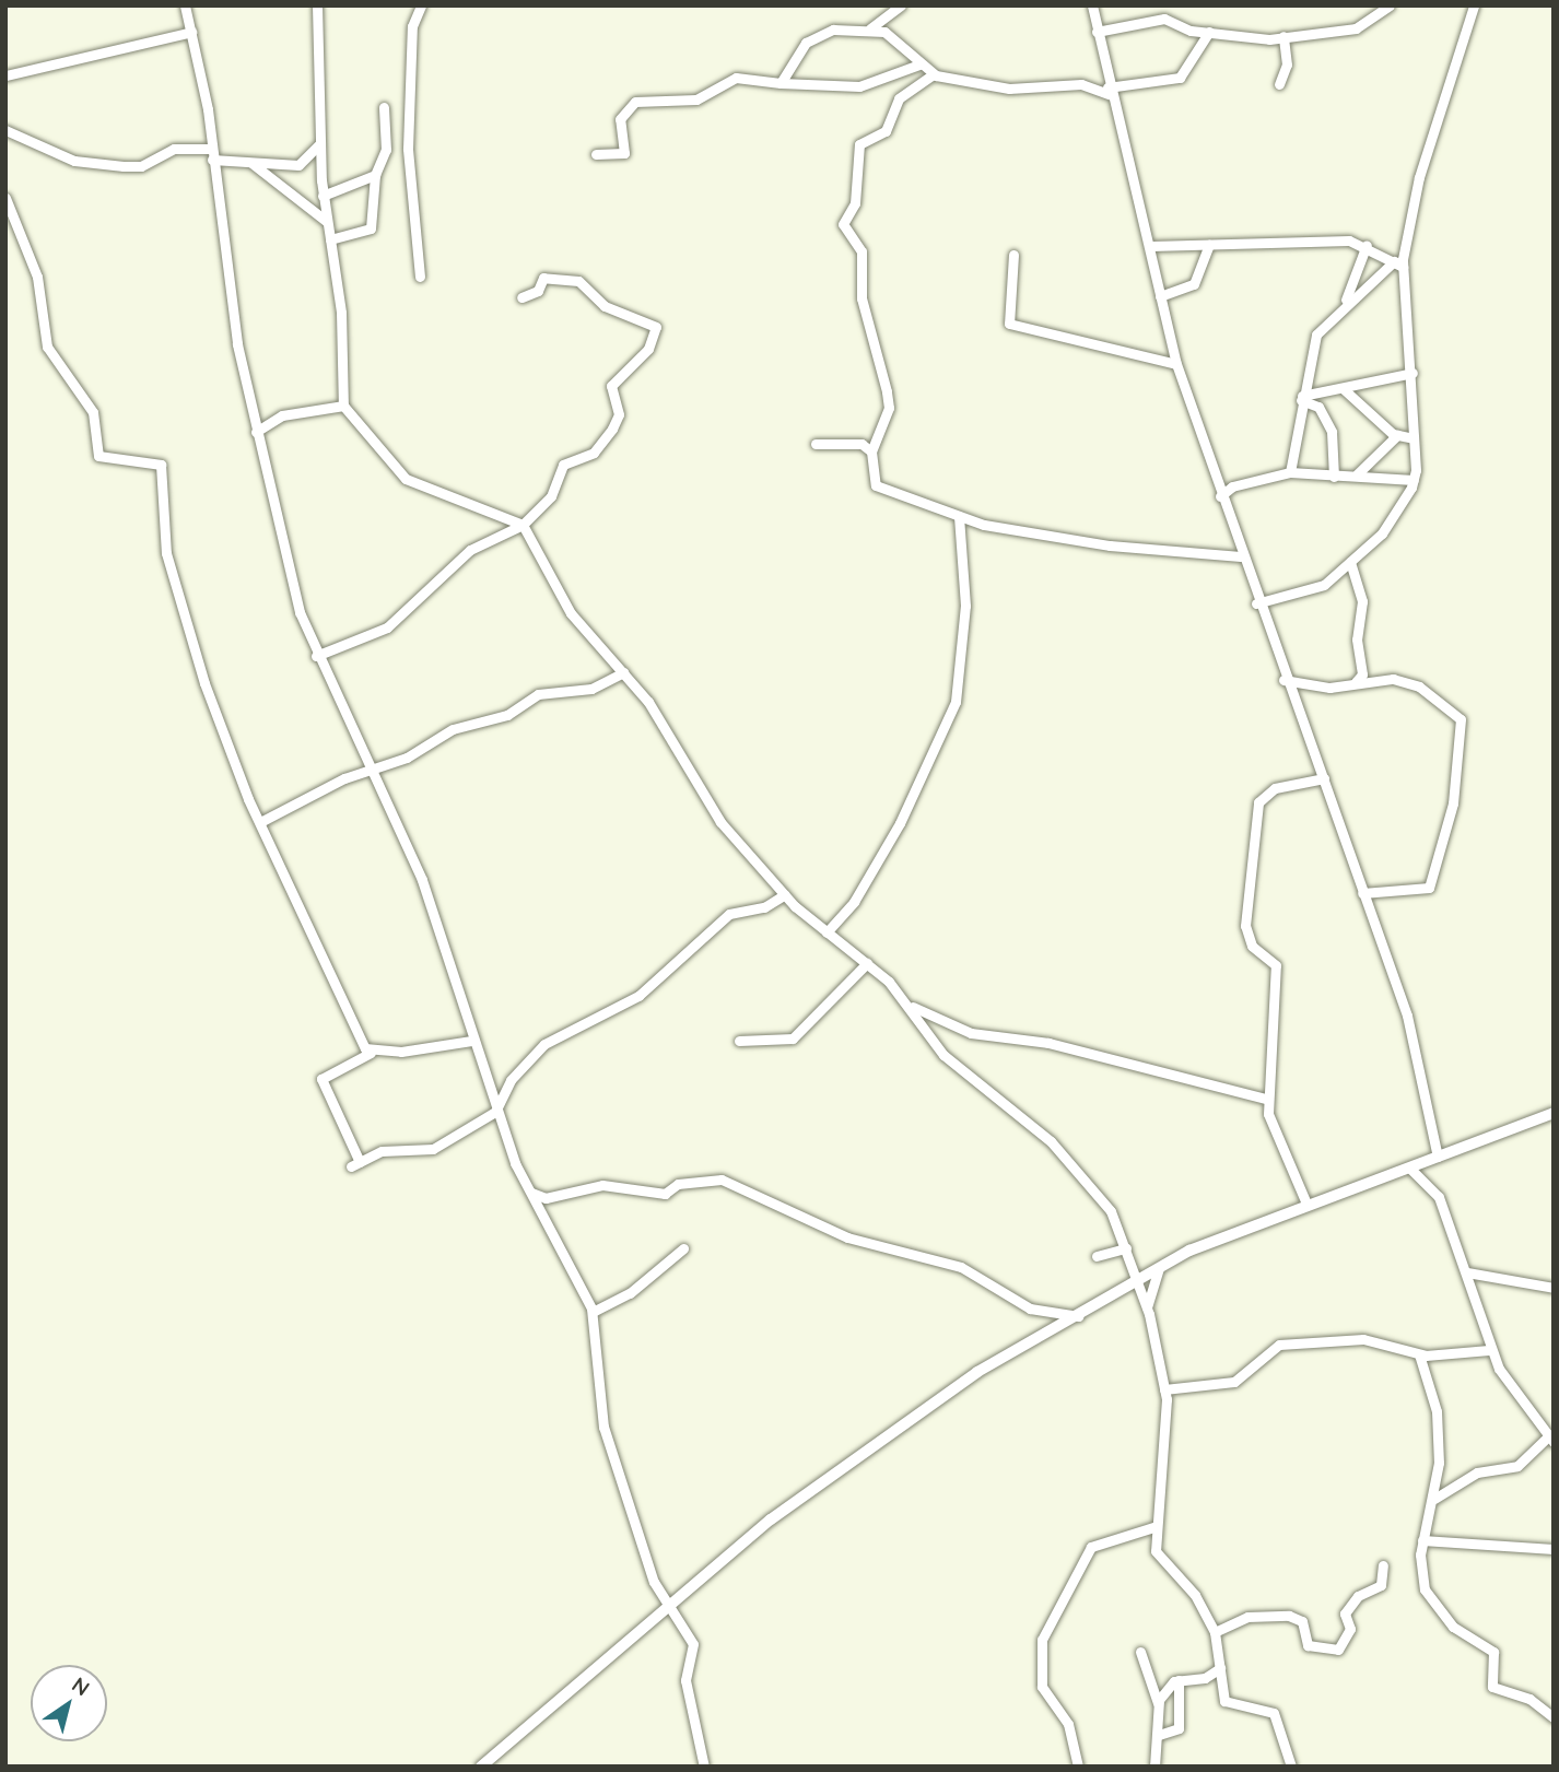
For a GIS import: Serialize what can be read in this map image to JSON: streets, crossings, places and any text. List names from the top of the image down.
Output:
{
  "north": "top right"
}
